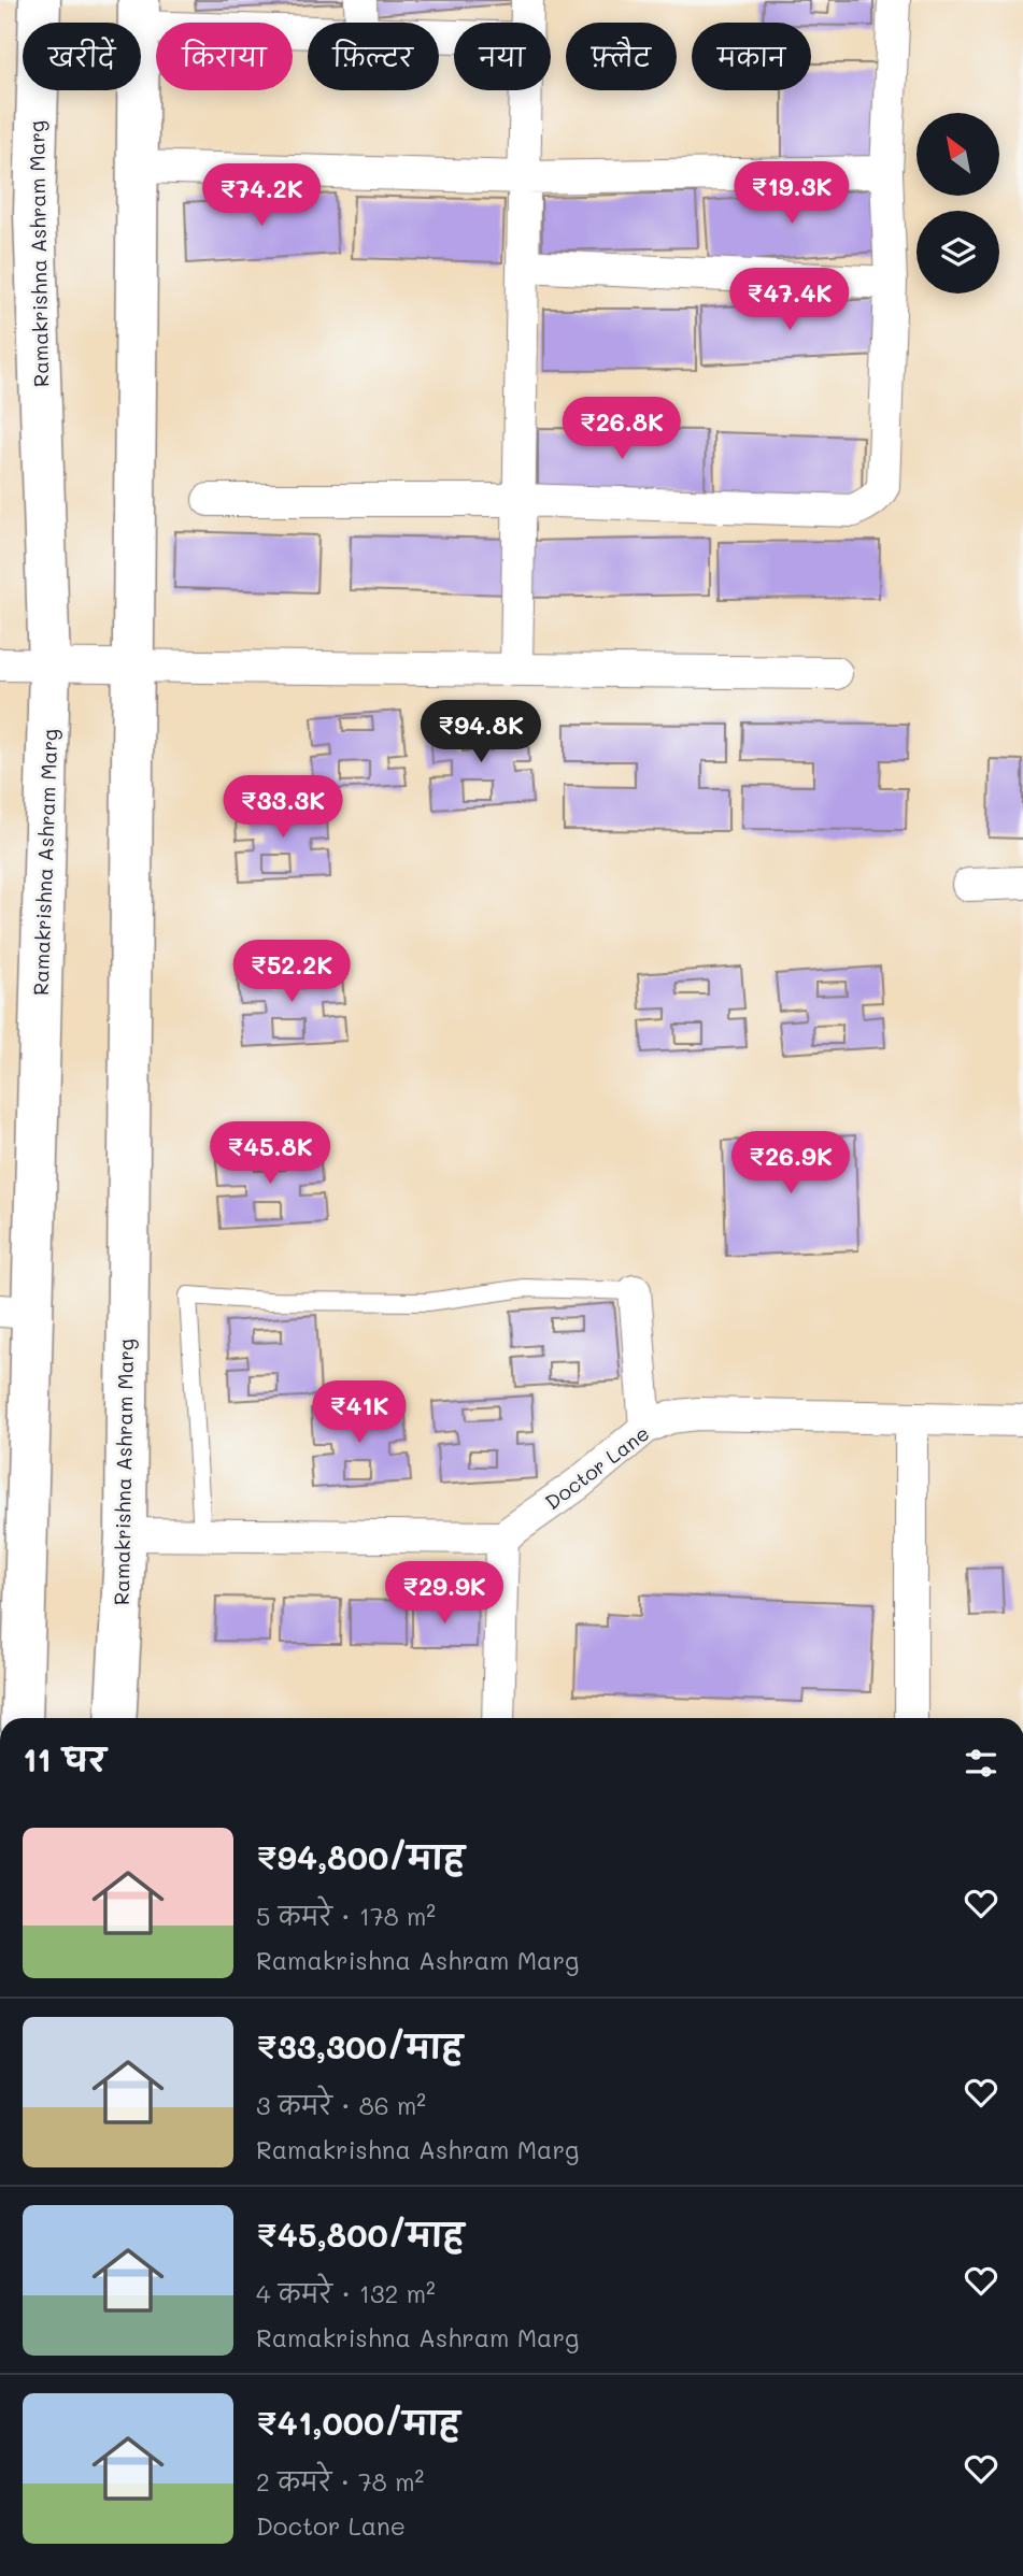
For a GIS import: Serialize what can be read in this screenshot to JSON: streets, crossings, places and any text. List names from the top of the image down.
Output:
{
  "streets": {
    "street": ["Ramakrishna Ashram Marg", "Doctor Lane"]
  },
  "north": "top left",
  "page": {
    "chip": [
      "खरीदें",
      "किराया",
      "फ़िल्टर",
      "नया",
      "फ़्लैट",
      "मकान"
    ],
    "price": [
      "₹19.3K",
      "₹74.2K",
      "₹47.4K",
      "₹26.8K",
      "₹94.8K",
      "₹33.3K",
      "₹52.2K",
      "₹45.8K",
      "₹26.9K",
      "₹41K",
      "₹29.9K"
    ],
    "heading": "11 घर",
    "list": [
      {
        "name": "₹94,800/माह",
        "note": "5 कमरे · 178 m² · Ramakrishna Ashram Marg"
      },
      {
        "name": "₹33,300/माह",
        "note": "3 कमरे · 86 m² · Ramakrishna Ashram Marg"
      },
      {
        "name": "₹45,800/माह",
        "note": "4 कमरे · 132 m² · Ramakrishna Ashram Marg"
      },
      {
        "name": "₹41,000/माह",
        "note": "2 कमरे · 78 m² · Doctor Lane"
      }
    ]
  }
}
